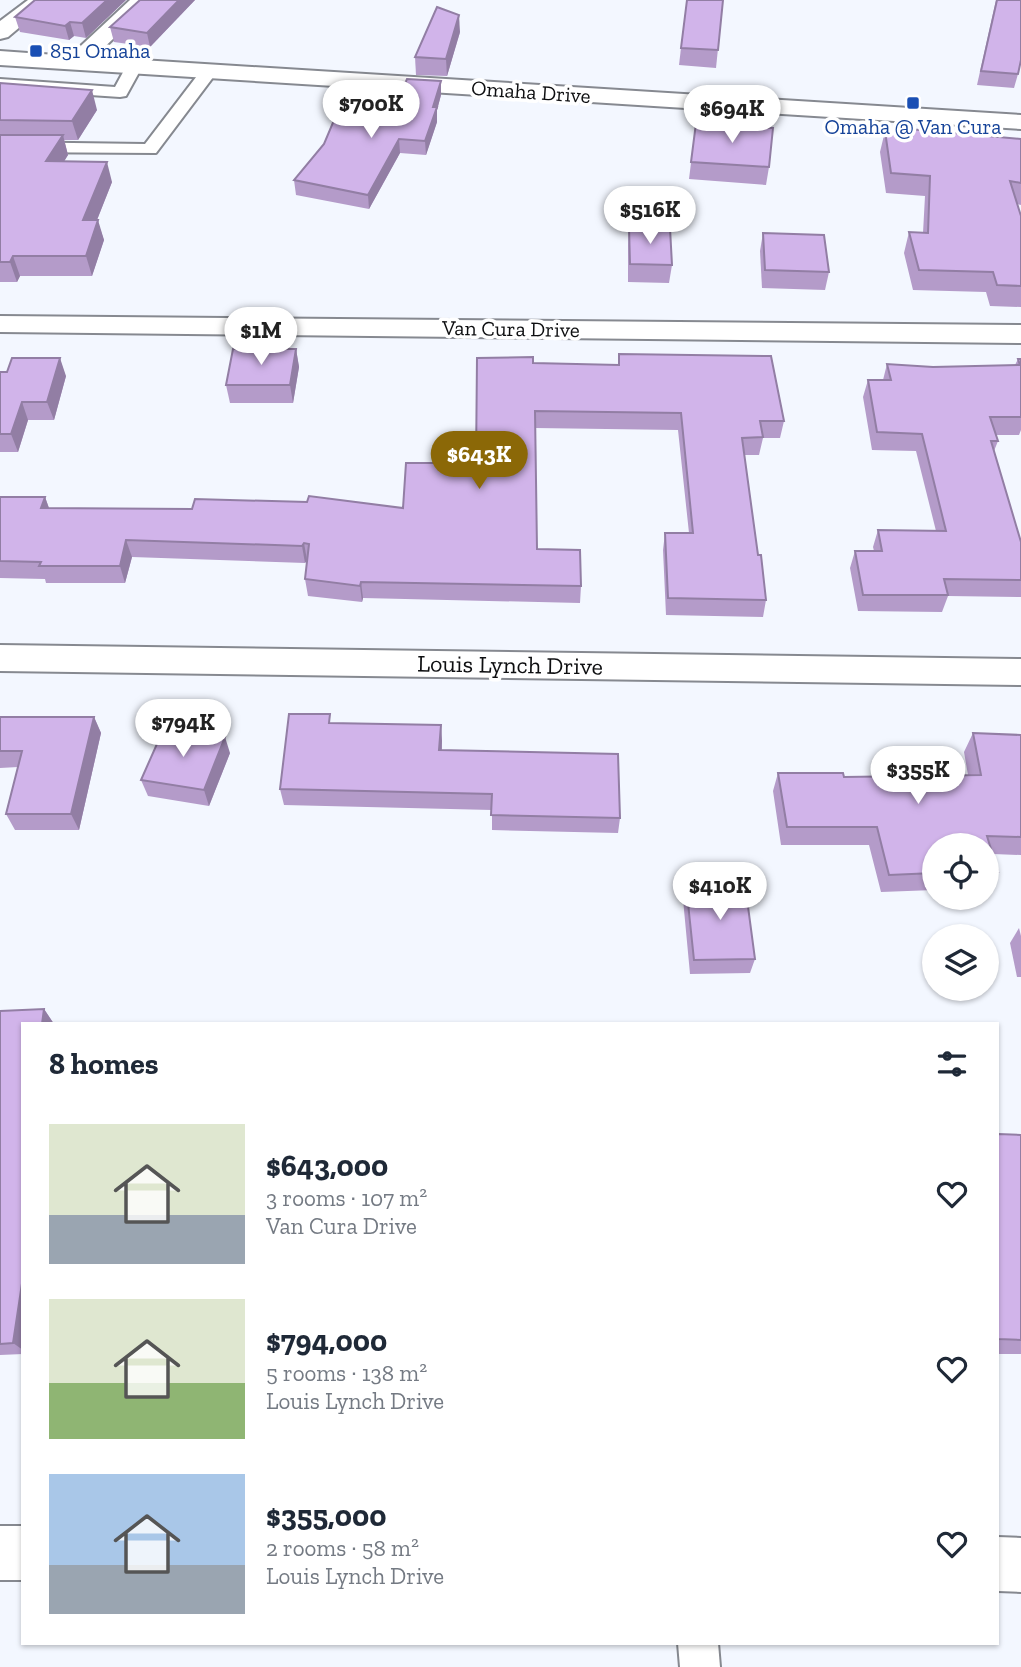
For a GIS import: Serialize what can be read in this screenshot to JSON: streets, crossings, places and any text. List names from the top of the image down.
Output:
{
  "streets": {
    "street": ["Omaha Drive", "Van Cura Drive", "Louis Lynch Drive"]
  },
  "places": {
    "transit": ["851 Omaha", "Omaha @ Van Cura"]
  },
  "page": {
    "price": [
      "$700K",
      "$694K",
      "$516K",
      "$1M",
      "$643K",
      "$794K",
      "$355K",
      "$410K"
    ],
    "heading": "8 homes",
    "list": [
      {
        "name": "$643,000",
        "note": "3 rooms · 107 m² · Van Cura Drive"
      },
      {
        "name": "$794,000",
        "note": "5 rooms · 138 m² · Louis Lynch Drive"
      },
      {
        "name": "$355,000",
        "note": "2 rooms · 58 m² · Louis Lynch Drive"
      }
    ]
  }
}
